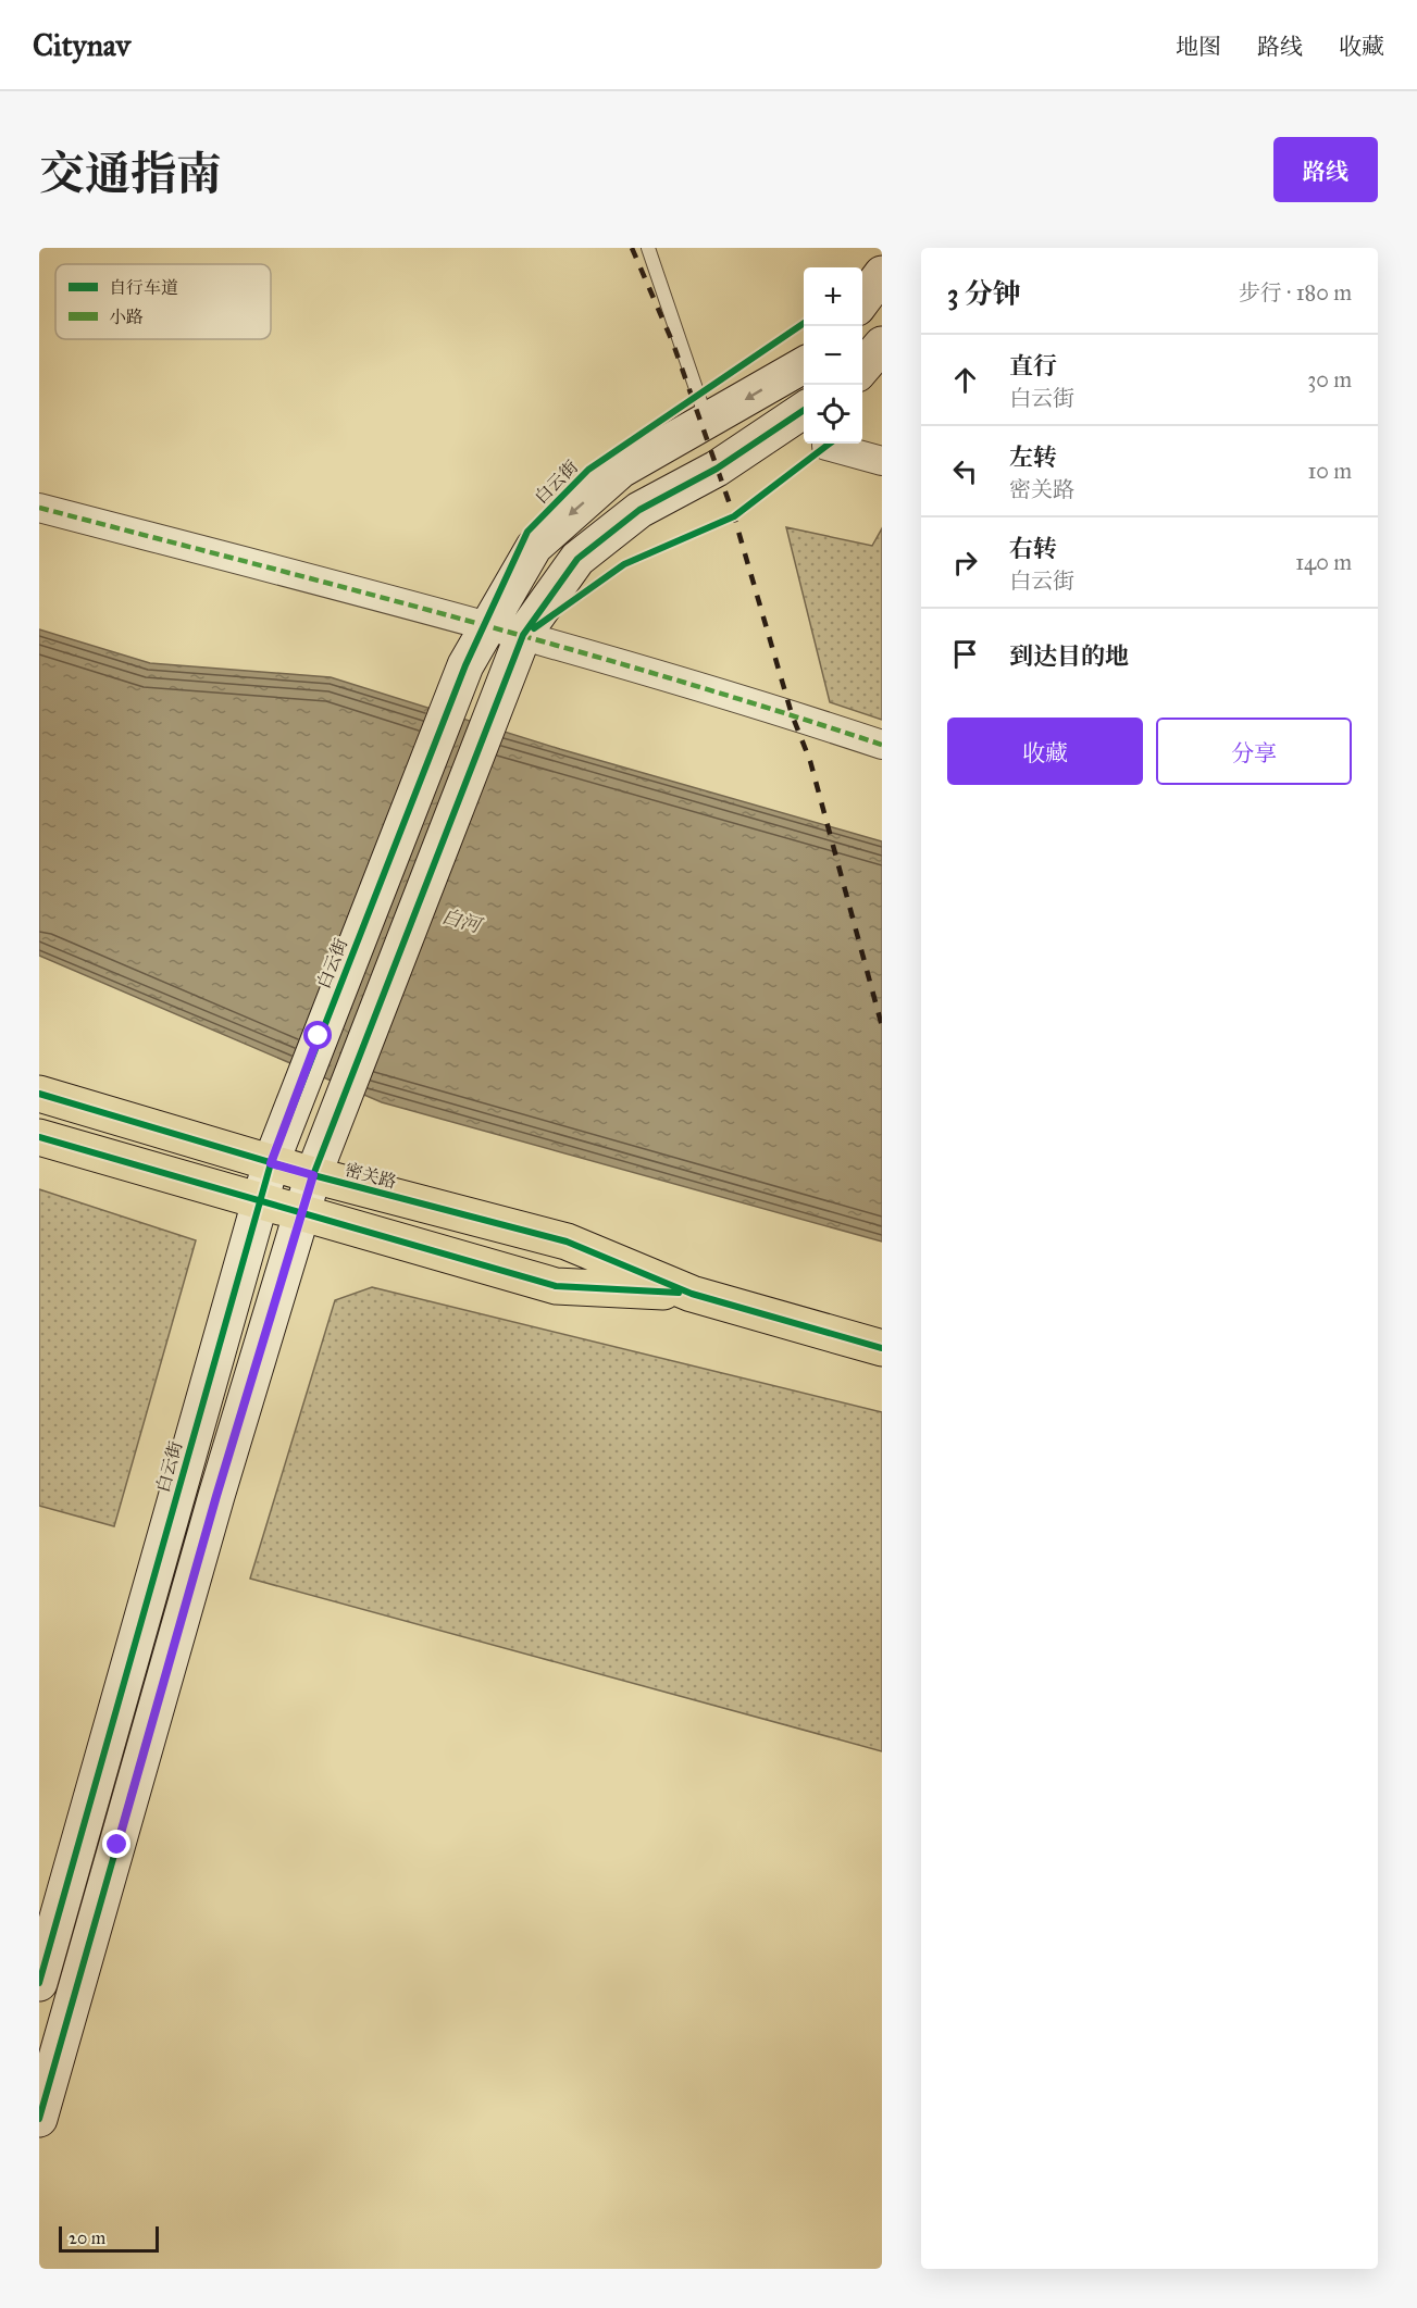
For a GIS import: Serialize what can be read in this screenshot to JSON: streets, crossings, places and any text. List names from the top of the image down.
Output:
{
  "streets": {
    "main road": ["白云街", "密关路"]
  },
  "crossings": [
    ["白云街", "密关路"]
  ],
  "water": ["白河"],
  "legend": ["自行车道", "小路"],
  "scale_bar": "20 m",
  "page": {
    "header": "Citynav",
    "nav": ["地图", "路线", "收藏"],
    "title": "交通指南",
    "buttons": [
      "路线",
      ["收藏", "分享"]
    ],
    "heading": ["3 分钟", "步行 · 180 m"],
    "map_buttons": ["+", "−"],
    "list": [
      ["直行", "白云街", "30 m"],
      ["左转", "密关路", "10 m"],
      ["右转", "白云街", "140 m"],
      "到达目的地"
    ],
    "scale": "20 m"
  }
}
